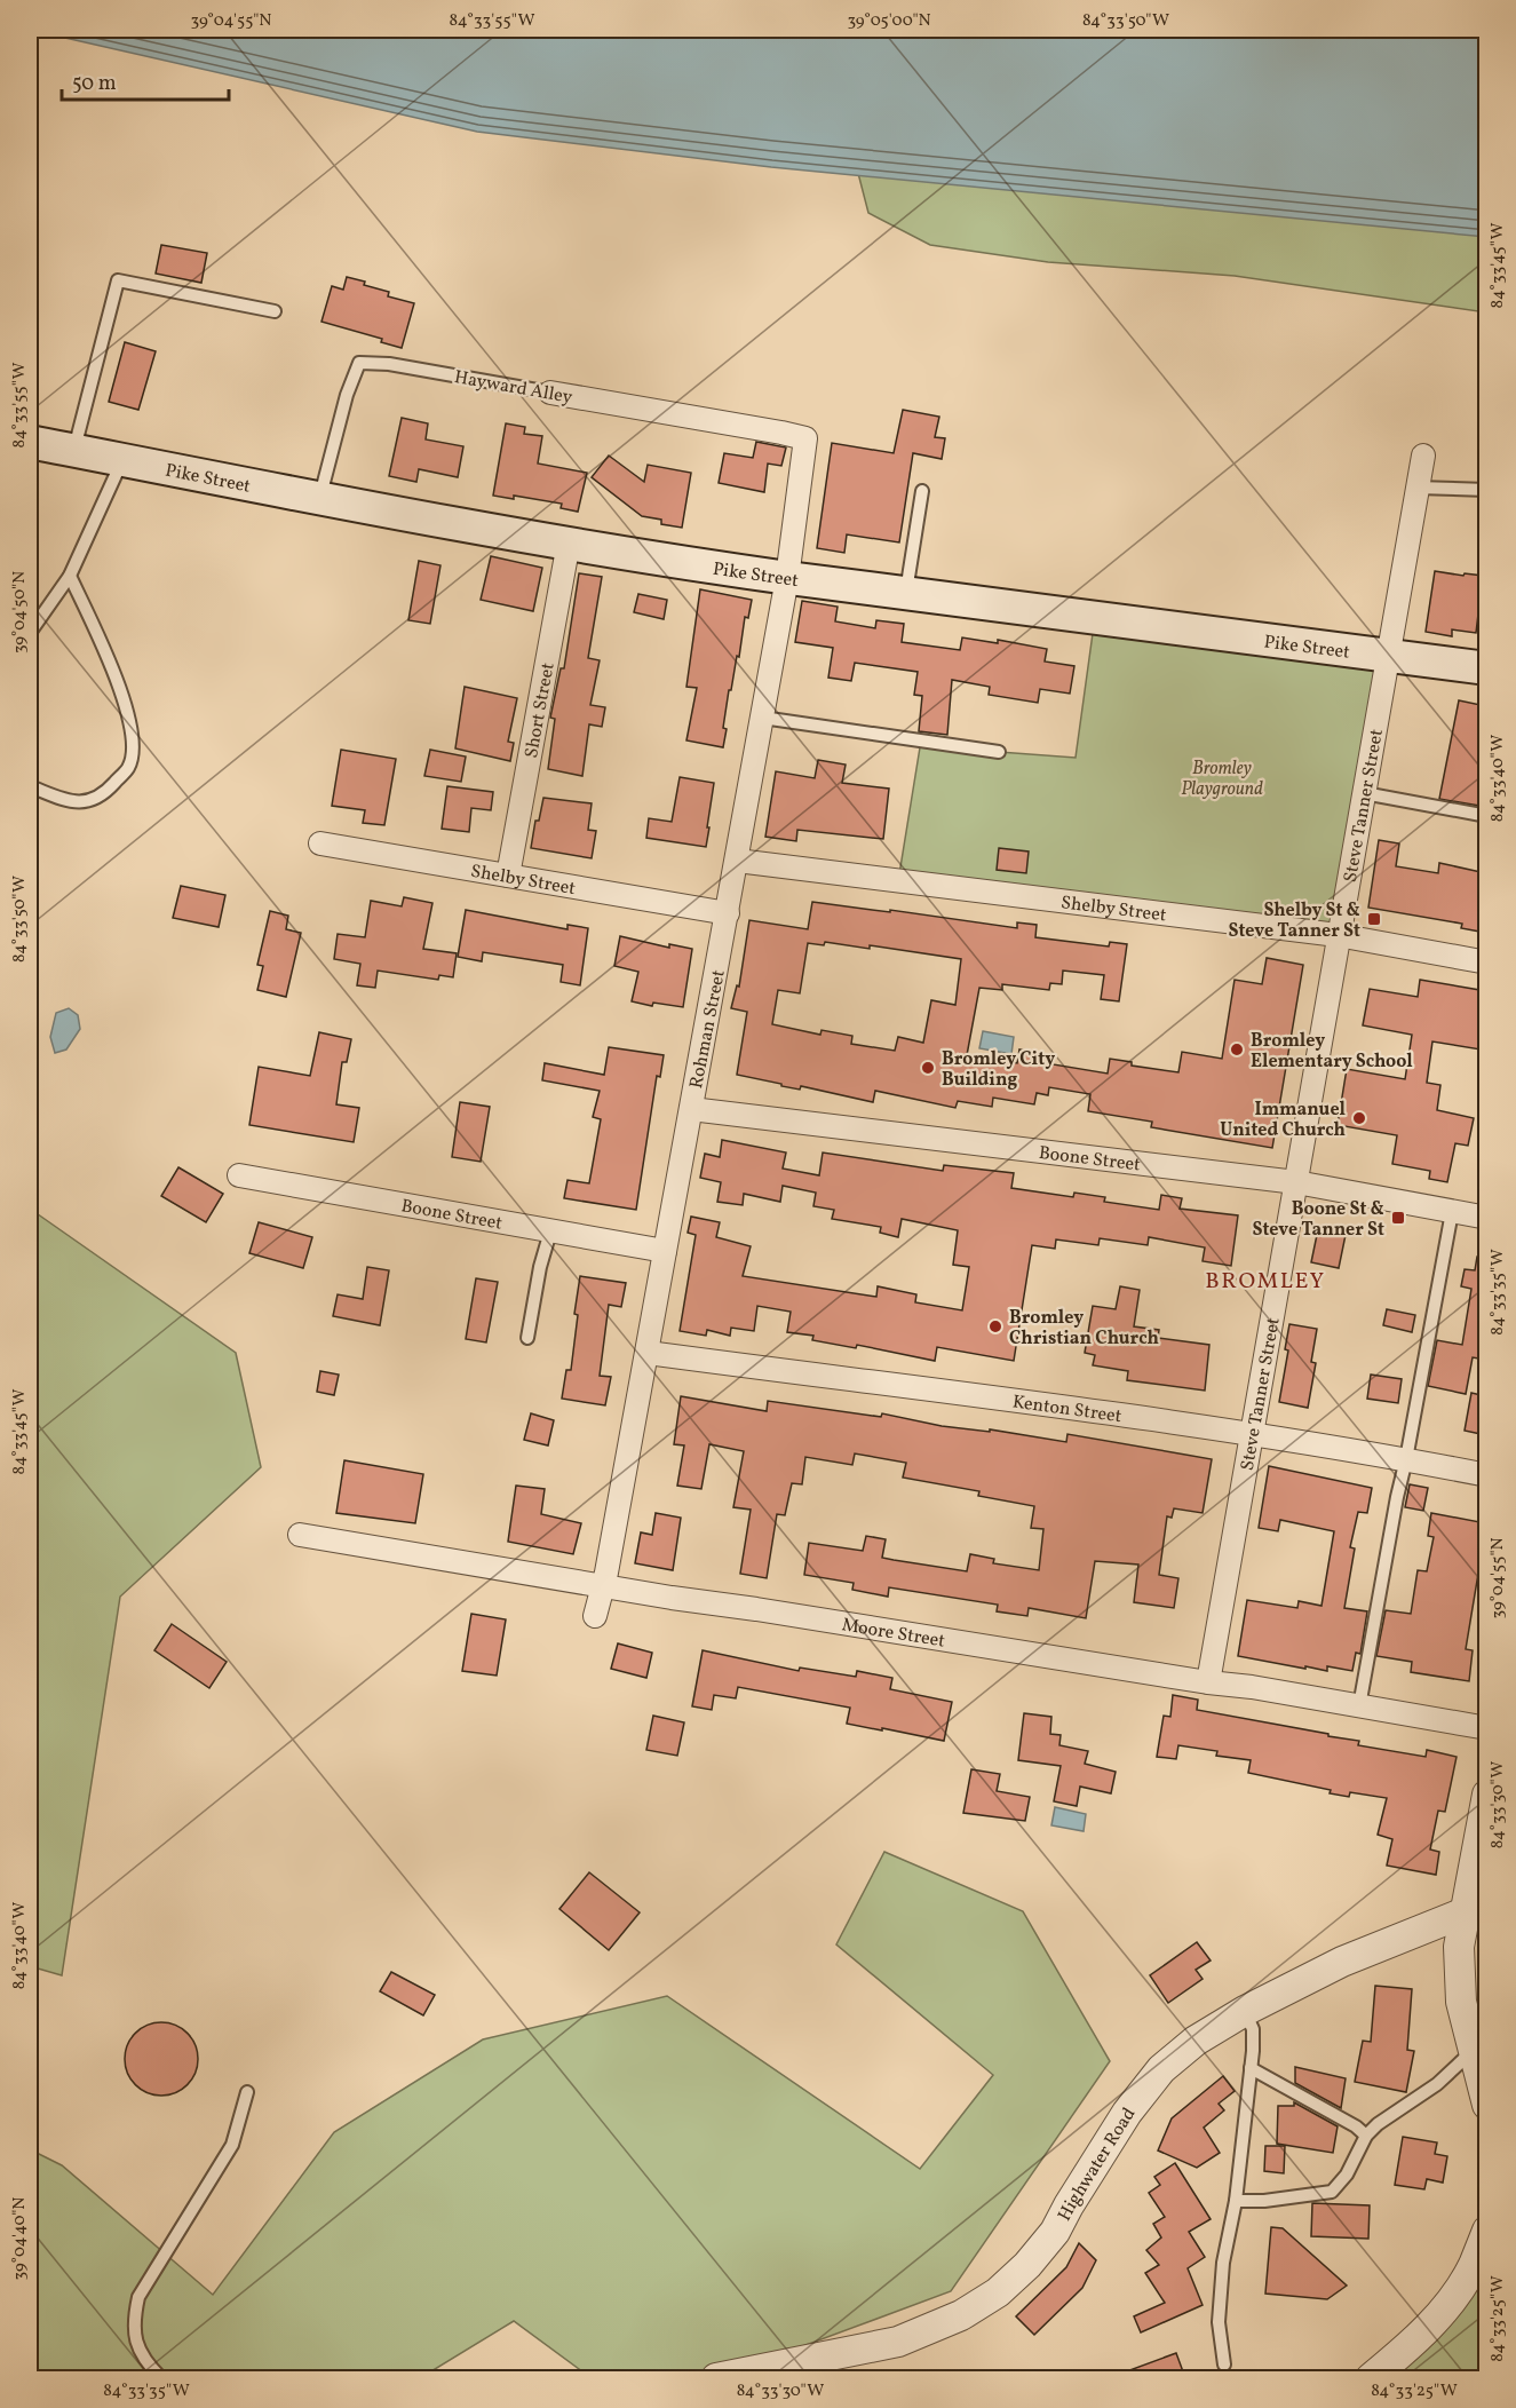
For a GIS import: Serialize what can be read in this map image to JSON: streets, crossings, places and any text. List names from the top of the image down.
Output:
{
  "streets": {
    "main road": ["Pike Street"],
    "street": [
      "Hayward Alley",
      "Short Street",
      "Steve Tanner Street",
      "Shelby Street",
      "Rohman Street",
      "Boone Street",
      "Kenton Street",
      "Moore Street",
      "Highwater Road"
    ]
  },
  "crossings": [
    ["Hayward Alley", "Pike Street"],
    ["Hayward Alley", "Rohman Street"],
    ["Pike Street", "Short Street"],
    ["Pike Street", "Steve Tanner Street"],
    ["Pike Street", "Rohman Street"],
    ["Short Street", "Shelby Street"],
    ["Steve Tanner Street", "Shelby Street"],
    ["Steve Tanner Street", "Boone Street"],
    ["Steve Tanner Street", "Kenton Street"],
    ["Steve Tanner Street", "Moore Street"],
    ["Shelby Street", "Rohman Street"],
    ["Rohman Street", "Boone Street"],
    ["Rohman Street", "Kenton Street"],
    ["Rohman Street", "Moore Street"]
  ],
  "districts": ["BROMLEY"],
  "parks": ["Bromley Playground"],
  "places": {
    "transit": ["Shelby St & Steve Tanner St", "Boone St & Steve Tanner St"],
    "other": [
      "Bromley Elementary School",
      "Bromley City Building",
      "Immanuel United Church",
      "Bromley Christian Church"
    ]
  },
  "scale_bar": "50 m",
  "coordinates": [
    "39°04'55\"N",
    "84°33'55\"W",
    "39°05'00\"N",
    "84°33'50\"W",
    "84°33'45\"W",
    "39°04'50\"N",
    "84°33'40\"W",
    "84°33'35\"W",
    "84°33'30\"W",
    "39°04'40\"N",
    "84°33'25\"W"
  ]
}
